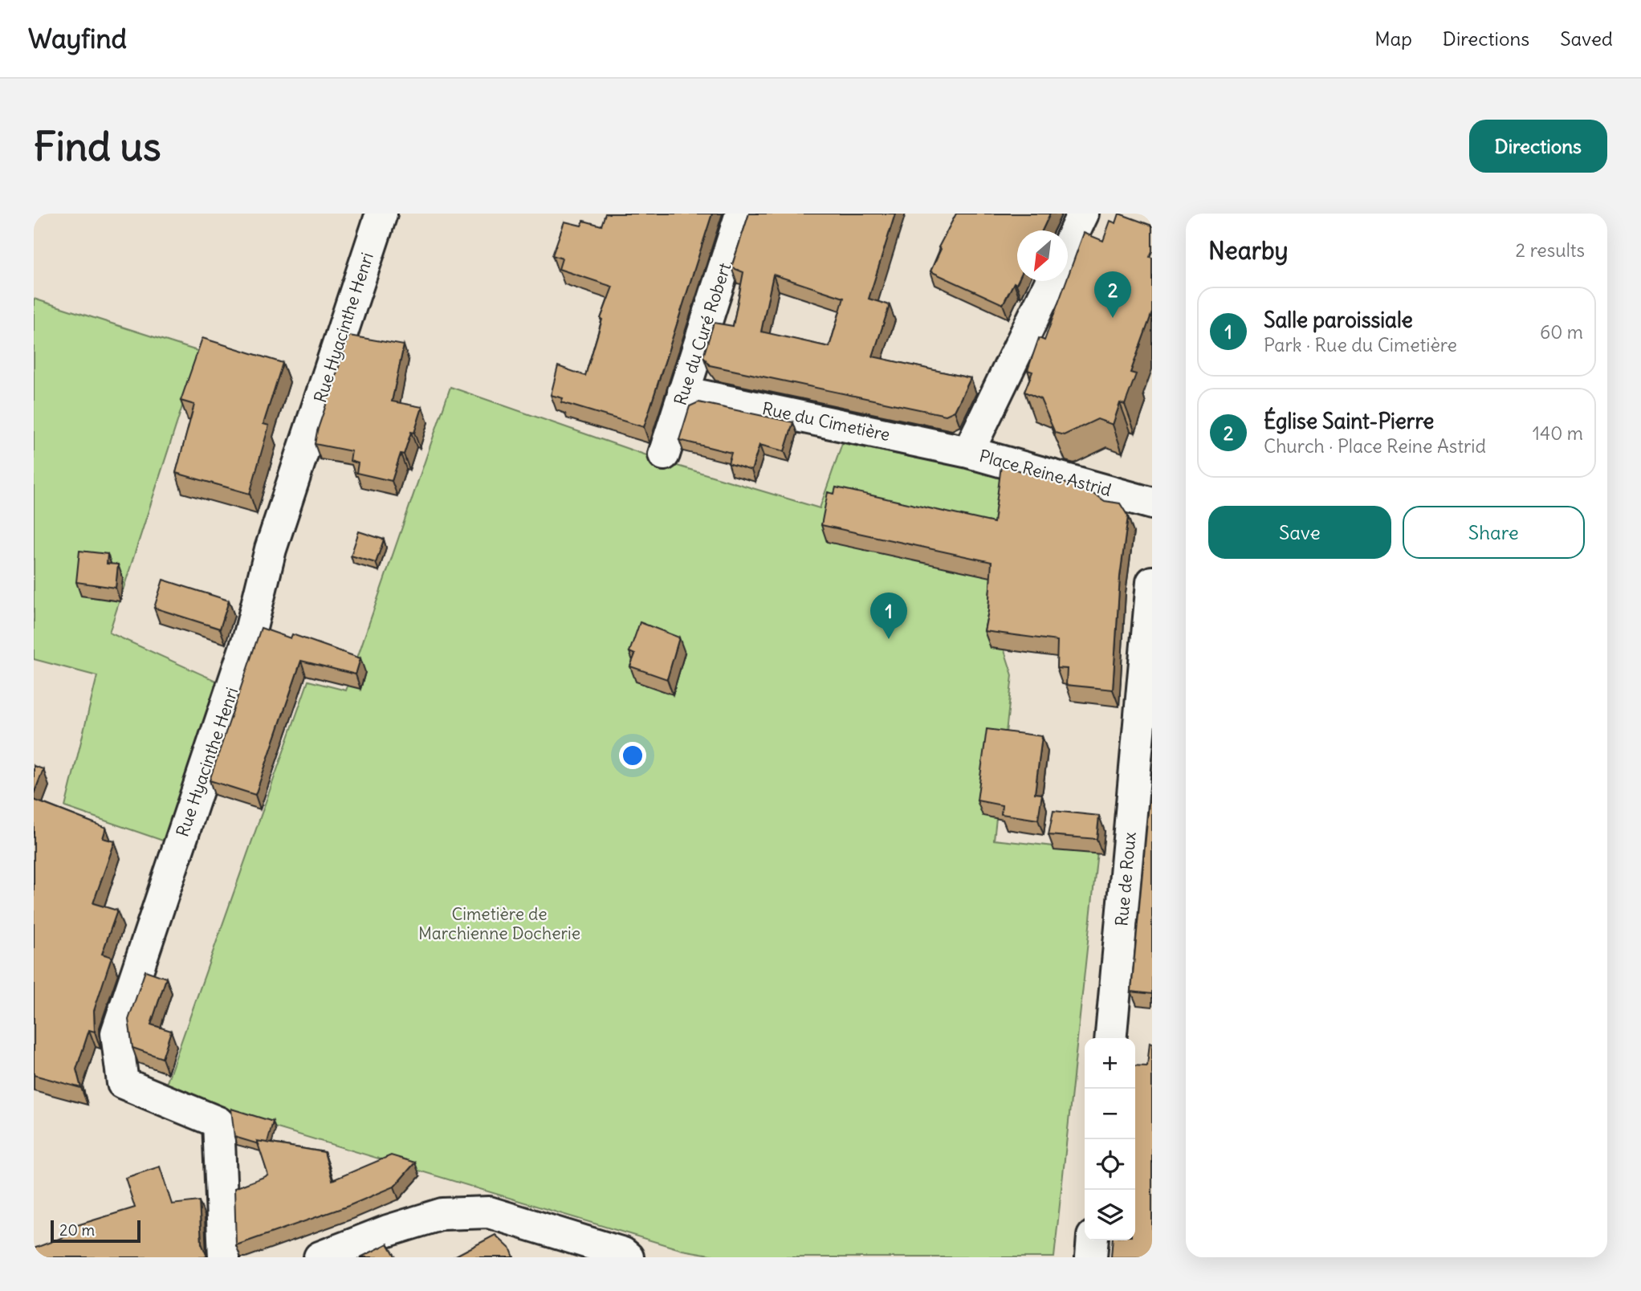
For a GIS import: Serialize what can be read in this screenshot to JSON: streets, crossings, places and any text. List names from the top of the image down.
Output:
{
  "streets": {
    "street": [
      "Rue Hyacinthe Henri",
      "Rue du Curé Robert",
      "Rue du Cimetière",
      "Place Reine Astrid",
      "Rue de Roux"
    ]
  },
  "crossings": [
    ["Rue du Curé Robert", "Rue du Cimetière"],
    ["Rue du Cimetière", "Place Reine Astrid"]
  ],
  "parks": ["Cimetière de Marchienne Docherie"],
  "scale_bar": "20 m",
  "north": "bottom left",
  "page": {
    "header": "Wayfind",
    "nav": ["Map", "Directions", "Saved"],
    "buttons": [
      "Directions",
      ["Save", "Share"]
    ],
    "title": "Find us",
    "heading": ["Nearby", "2 results"],
    "pins": ["2", "1"],
    "list": [
      {
        "mark": "1",
        "name": "Salle paroissiale",
        "note": "Park · Rue du Cimetière",
        "value": "60 m"
      },
      {
        "mark": "2",
        "name": "Église Saint-Pierre",
        "note": "Church · Place Reine Astrid",
        "value": "140 m"
      }
    ],
    "map_buttons": ["+", "−"],
    "scale": "20 m"
  }
}
